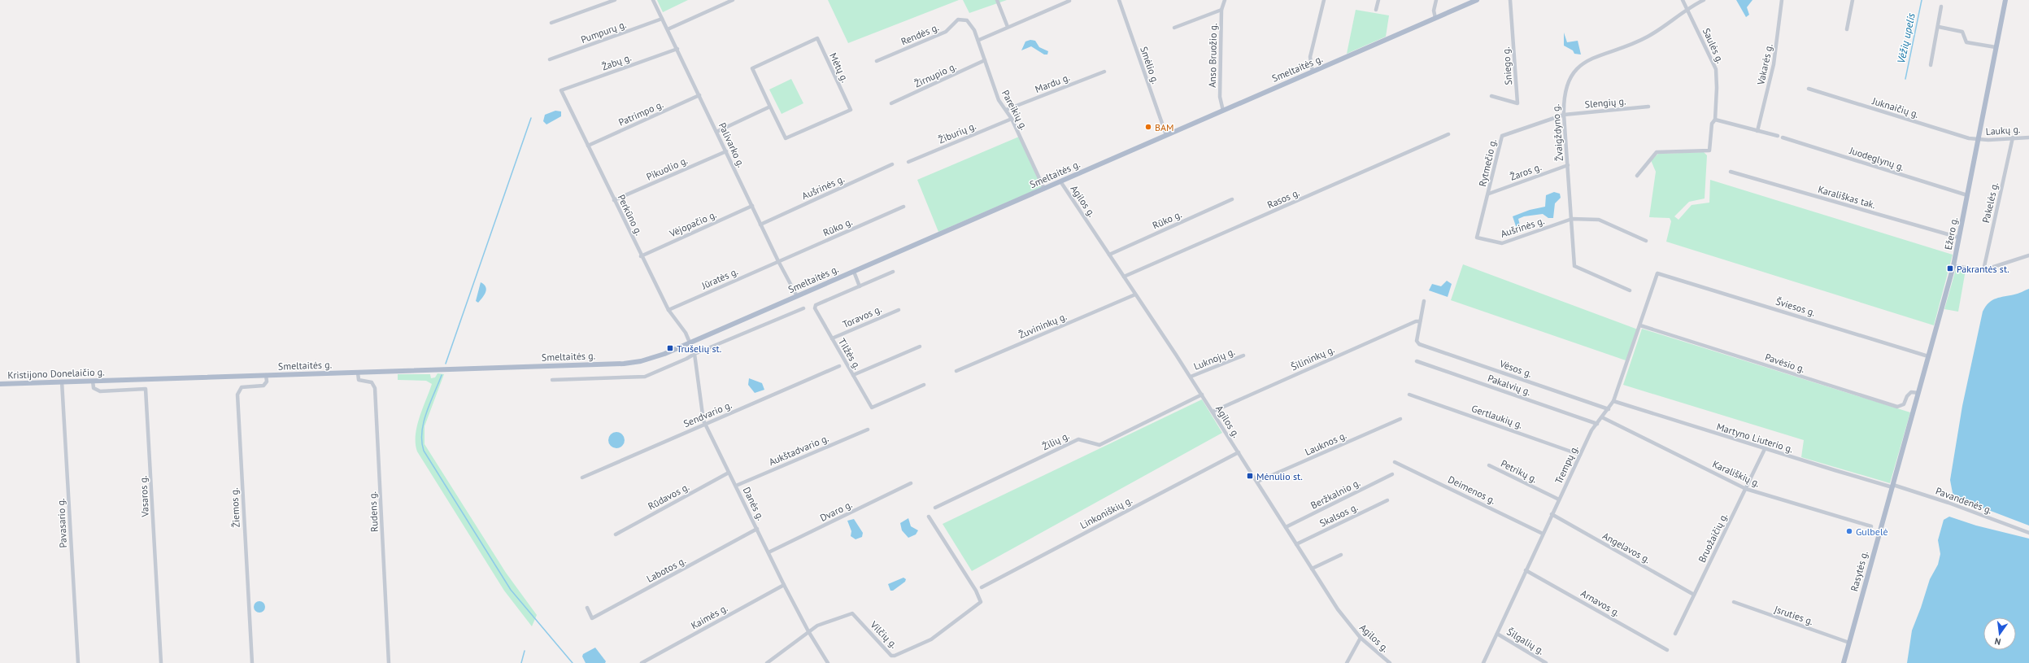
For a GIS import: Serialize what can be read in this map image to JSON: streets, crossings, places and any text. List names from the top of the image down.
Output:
{
  "streets": {
    "main road": [
      "Smeltaitės g.",
      "Ežero g.",
      "Kristijono Donelaičio g.",
      "Rasytės g."
    ],
    "street": [
      "Pumpurų g.",
      "Rendės g.",
      "Saulės g.",
      "Anso Bruožio g.",
      "Žabų g.",
      "Vakarės g.",
      "Smėlio g.",
      "Sniego g.",
      "Mėtų g.",
      "Žirnupio g.",
      "Mardu g.",
      "Slengių g.",
      "Juknaičių g.",
      "Pareikių g.",
      "Patrimpo g.",
      "Laukų g.",
      "Žiburių g.",
      "Žvaigždyno g.",
      "Palivarko g.",
      "Juodeglynų g.",
      "Rytmečio g.",
      "Pikuolio g.",
      "Žaros g.",
      "Aušrinės g.",
      "Karališkas tak.",
      "Rasos g.",
      "Agilos g.",
      "Pakelės g.",
      "Perkūno g.",
      "Rūko g.",
      "Vėjopačio g.",
      "Jūratės g.",
      "Šviesos g.",
      "Toravos g.",
      "Žuvininkų g.",
      "Tilžės g.",
      "Šilininkų g.",
      "Luknojų g.",
      "Pavėsio g.",
      "Vėsos g.",
      "Pakalvių g.",
      "Sendvario g.",
      "Gertlaukių g.",
      "Martyno Liuterio g.",
      "Žilių g.",
      "Lauknos g.",
      "Aukštadvario g.",
      "Trempų g.",
      "Petrikų g.",
      "Karališkių g.",
      "Deimenos g.",
      "Beržkalnio g.",
      "Vasaros g.",
      "Rūdavos g.",
      "Pavandenės g.",
      "Danės g.",
      "Žiemos g.",
      "Dvaro g.",
      "Rudens g.",
      "Linkoniškių g.",
      "Skalsos g.",
      "Pavasario g.",
      "Bruožaičių g.",
      "Angelavos g.",
      "Labotos g.",
      "Arnavos g.",
      "Įsruties g.",
      "Kaimės g.",
      "Vilčių g.",
      "Šilgalių g."
    ]
  },
  "crossings": [
    ["Pumpurų g.", "Palivarko g."],
    ["Rendės g.", "Pareikių g."],
    ["Saulės g.", "Žvaigždyno g."],
    ["Anso Bruožio g.", "Smeltaitės g."],
    ["Žabų g.", "Palivarko g."],
    ["Žabų g.", "Perkūno g."],
    ["Smėlio g.", "Smeltaitės g."],
    ["Smeltaitės g.", "Pareikių g."],
    ["Smeltaitės g.", "Palivarko g."],
    ["Smeltaitės g.", "Agilos g."],
    ["Smeltaitės g.", "Perkūno g."],
    ["Smeltaitės g.", "Kristijono Donelaičio g."],
    ["Smeltaitės g.", "Danės g."],
    ["Smeltaitės g.", "Žiemos g."],
    ["Smeltaitės g.", "Rudens g."],
    ["Žirnupio g.", "Pareikių g."],
    ["Mardu g.", "Pareikių g."],
    ["Slengių g.", "Žvaigždyno g."],
    ["Slengių g.", "Rytmečio g."],
    ["Juknaičių g.", "Laukų g."],
    ["Juknaičių g.", "Ežero g."],
    ["Pareikių g.", "Žiburių g."],
    ["Patrimpo g.", "Palivarko g."],
    ["Patrimpo g.", "Perkūno g."],
    ["Laukų g.", "Pakelės g."],
    ["Laukų g.", "Ežero g."],
    ["Žvaigždyno g.", "Rytmečio g."],
    ["Žvaigždyno g.", "Žaros g."],
    ["Žvaigždyno g.", "Aušrinės g."],
    ["Palivarko g.", "Pikuolio g."],
    ["Palivarko g.", "Aušrinės g."],
    ["Palivarko g.", "Rūko g."],
    ["Palivarko g.", "Vėjopačio g."],
    ["Palivarko g.", "Jūratės g."],
    ["Juodeglynų g.", "Ežero g."],
    ["Rytmečio g.", "Žaros g."],
    ["Rytmečio g.", "Aušrinės g."],
    ["Pikuolio g.", "Perkūno g."],
    ["Karališkas tak.", "Ežero g."],
    ["Rasos g.", "Agilos g."],
    ["Agilos g.", "Rūko g."],
    ["Agilos g.", "Žuvininkų g."],
    ["Agilos g.", "Šilininkų g."],
    ["Agilos g.", "Luknojų g."],
    ["Agilos g.", "Žilių g."],
    ["Agilos g.", "Lauknos g."],
    ["Agilos g.", "Beržkalnio g."],
    ["Agilos g.", "Linkoniškių g."],
    ["Agilos g.", "Skalsos g."],
    ["Perkūno g.", "Vėjopačio g."],
    ["Perkūno g.", "Jūratės g."],
    ["Perkūno g.", "Danės g."],
    ["Rūko g.", "Jūratės g."],
    ["Ežero g.", "Šviesos g."],
    ["Ežero g.", "Pavėsio g."],
    ["Ežero g.", "Martyno Liuterio g."],
    ["Ežero g.", "Pavandenės g."],
    ["Ežero g.", "Rasytės g."],
    ["Šviesos g.", "Trempų g."],
    ["Toravos g.", "Tilžės g."],
    ["Šilininkų g.", "Vėsos g."],
    ["Pavėsio g.", "Trempų g."],
    ["Vėsos g.", "Trempų g."],
    ["Kristijono Donelaičio g.", "Vasaros g."],
    ["Kristijono Donelaičio g.", "Pavasario g."],
    ["Pakalvių g.", "Trempų g."],
    ["Sendvario g.", "Danės g."],
    ["Gertlaukių g.", "Trempų g."],
    ["Martyno Liuterio g.", "Trempų g."],
    ["Martyno Liuterio g.", "Pavandenės g."],
    ["Martyno Liuterio g.", "Bruožaičių g."],
    ["Martyno Liuterio g.", "Rasytės g."],
    ["Aukštadvario g.", "Danės g."],
    ["Trempų g.", "Petrikų g."],
    ["Trempų g.", "Karališkių g."],
    ["Trempų g.", "Deimenos g."],
    ["Trempų g.", "Angelavos g."],
    ["Trempų g.", "Arnavos g."],
    ["Trempų g.", "Šilgalių g."],
    ["Karališkių g.", "Bruožaičių g."],
    ["Rūdavos g.", "Danės g."],
    ["Pavandenės g.", "Rasytės g."],
    ["Danės g.", "Dvaro g."],
    ["Danės g.", "Labotos g."],
    ["Danės g.", "Kaimės g."],
    ["Danės g.", "Vilčių g."],
    ["Bruožaičių g.", "Angelavos g."],
    ["Rasytės g.", "Įsruties g."]
  ],
  "water": ["Vėžių upelis"],
  "places": {
    "other": ["BAM", "Gulbelė"],
    "transit": ["Pakrantės st.", "Trušelių st.", "Mėnulio st."]
  },
  "north": "bottom"
}
